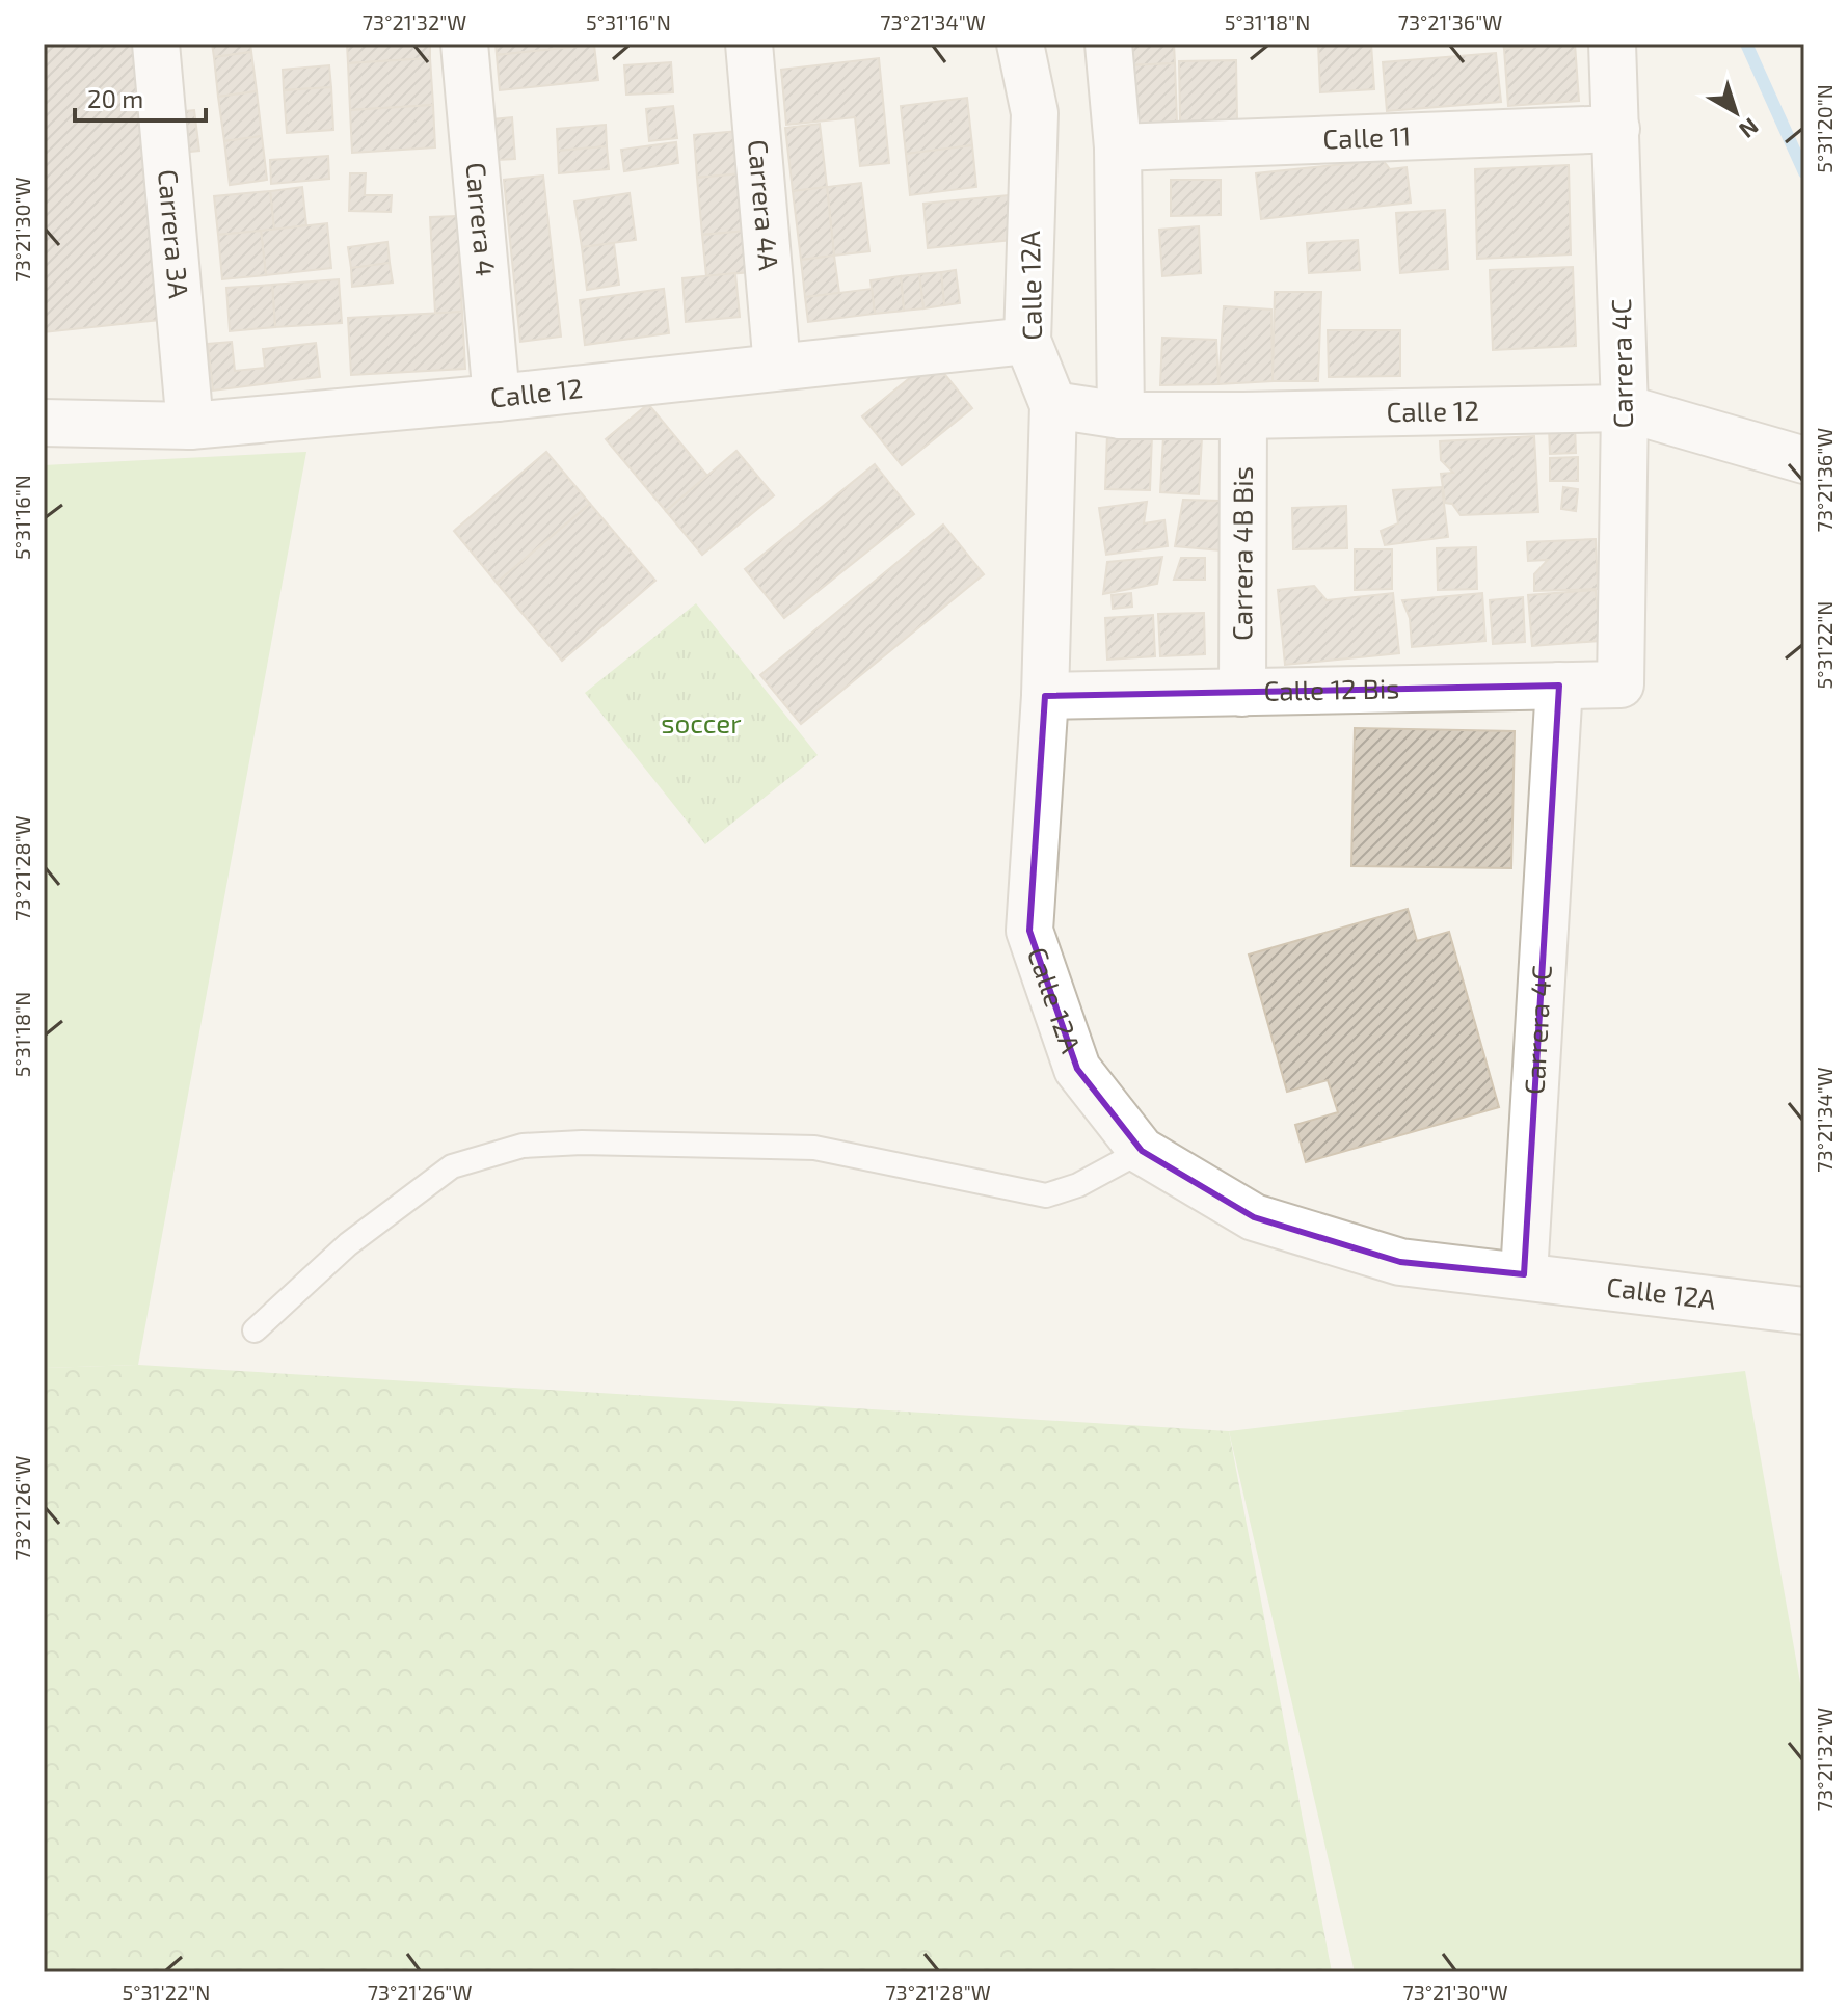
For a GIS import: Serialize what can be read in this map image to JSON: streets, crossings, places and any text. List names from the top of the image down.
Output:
{
  "streets": {
    "street": [
      "Calle 11",
      "Carrera 4A",
      "Carrera 4",
      "Carrera 3A",
      "Calle 12A",
      "Carrera 4C",
      "Calle 12",
      "Carrera 4B Bis",
      "Calle 12 Bis"
    ]
  },
  "crossings": [
    ["Calle 11", "Carrera 4C"],
    ["Carrera 4A", "Calle 12"],
    ["Carrera 4", "Calle 12"],
    ["Carrera 3A", "Calle 12"],
    ["Calle 12A", "Carrera 4C"],
    ["Calle 12A", "Calle 12"],
    ["Calle 12A", "Calle 12 Bis"],
    ["Carrera 4C", "Calle 12"],
    ["Carrera 4C", "Calle 12 Bis"],
    ["Calle 12", "Carrera 4B Bis"],
    ["Carrera 4B Bis", "Calle 12 Bis"]
  ],
  "parks": ["soccer"],
  "scale_bar": "20 m",
  "north": "bottom right",
  "coordinates": [
    "73°21'32\"W",
    "5°31'16\"N",
    "73°21'34\"W",
    "5°31'18\"N",
    "73°21'36\"W",
    "5°31'20\"N",
    "73°21'30\"W",
    "5°31'22\"N",
    "73°21'28\"W",
    "73°21'26\"W"
  ]
}
